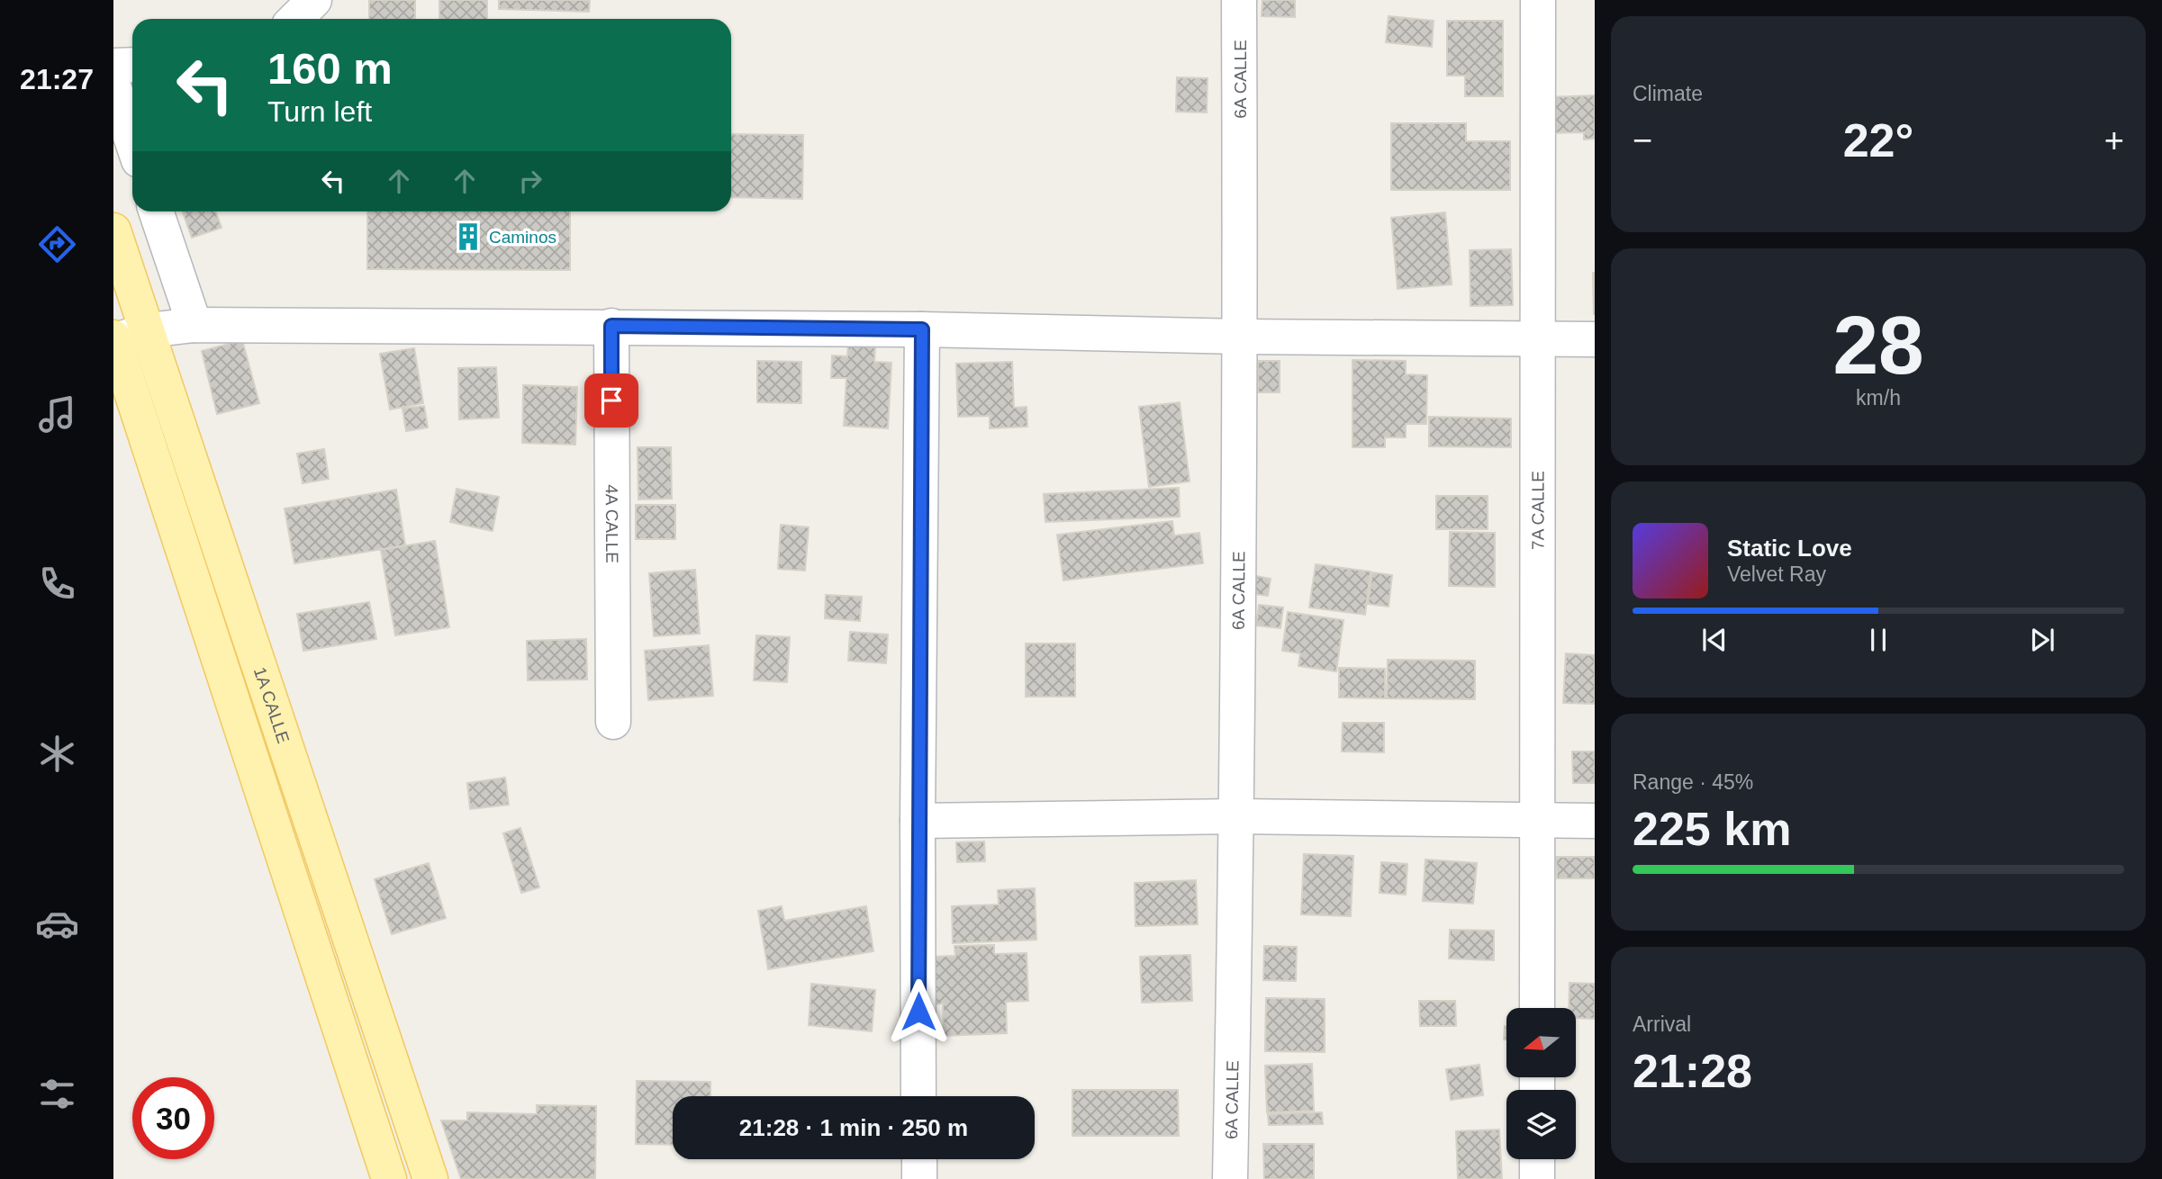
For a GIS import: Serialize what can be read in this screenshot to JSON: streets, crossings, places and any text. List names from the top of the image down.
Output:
{
  "streets": {
    "main road": ["1A CALLE"],
    "street": ["6A CALLE", "7A CALLE", "4A CALLE"]
  },
  "places": {
    "building": ["Caminos"]
  },
  "north": "left",
  "page": {
    "tabs": "21:27",
    "tile": [
      "Climate",
      ["28", "km/h"],
      ["Range · 45%", "225 km"],
      ["Arrival", "21:28"]
    ],
    "turn": ["160 m", "Turn left"],
    "heat": ["−", "22°", "+"],
    "song": ["Static Love", "Velvet Ray"],
    "limit": "30",
    "trip": "21:28 · 1 min · 250 m"
  }
}
